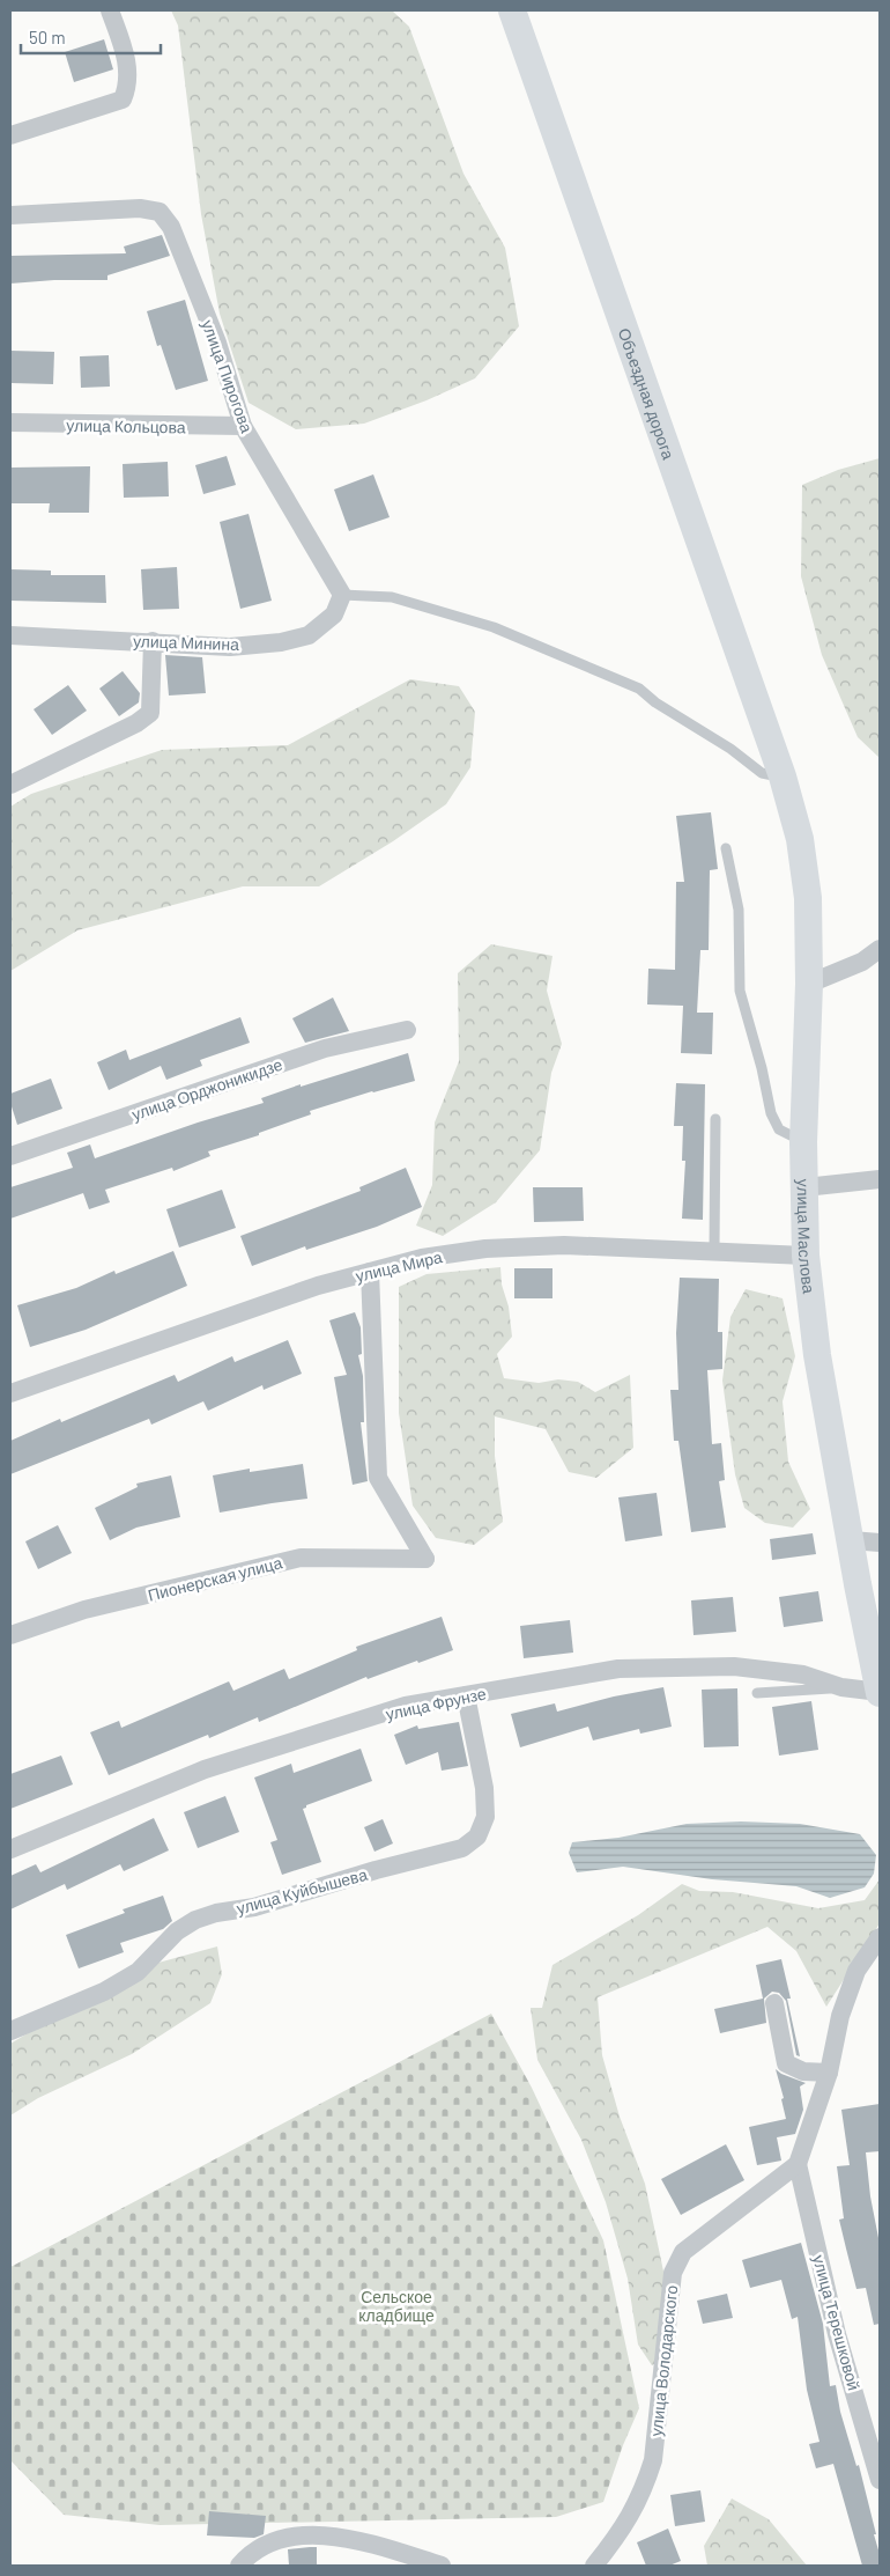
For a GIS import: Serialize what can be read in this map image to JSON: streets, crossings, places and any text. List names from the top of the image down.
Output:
{
  "streets": {
    "main road": ["Объездная дорога", "улица Маслова"],
    "street": [
      "улица Пирогова",
      "улица Кольцова",
      "улица Минина",
      "улица Орджоникидзе",
      "улица Мира",
      "Пионерская улица",
      "улица Фрунзе",
      "улица Куйбышева",
      "улица Терешковой",
      "улица Володарского"
    ]
  },
  "crossings": [
    ["улица Пирогова", "улица Кольцова"],
    ["улица Пирогова", "улица Минина"],
    ["Объездная дорога", "улица Маслова"],
    ["улица Маслова", "улица Мира"],
    ["улица Маслова", "улица Фрунзе"],
    ["улица Мира", "Пионерская улица"],
    ["улица Фрунзе", "улица Куйбышева"],
    ["улица Терешковой", "улица Володарского"]
  ],
  "parks": ["Сельское кладбище"],
  "scale_bar": "50 m"
}
